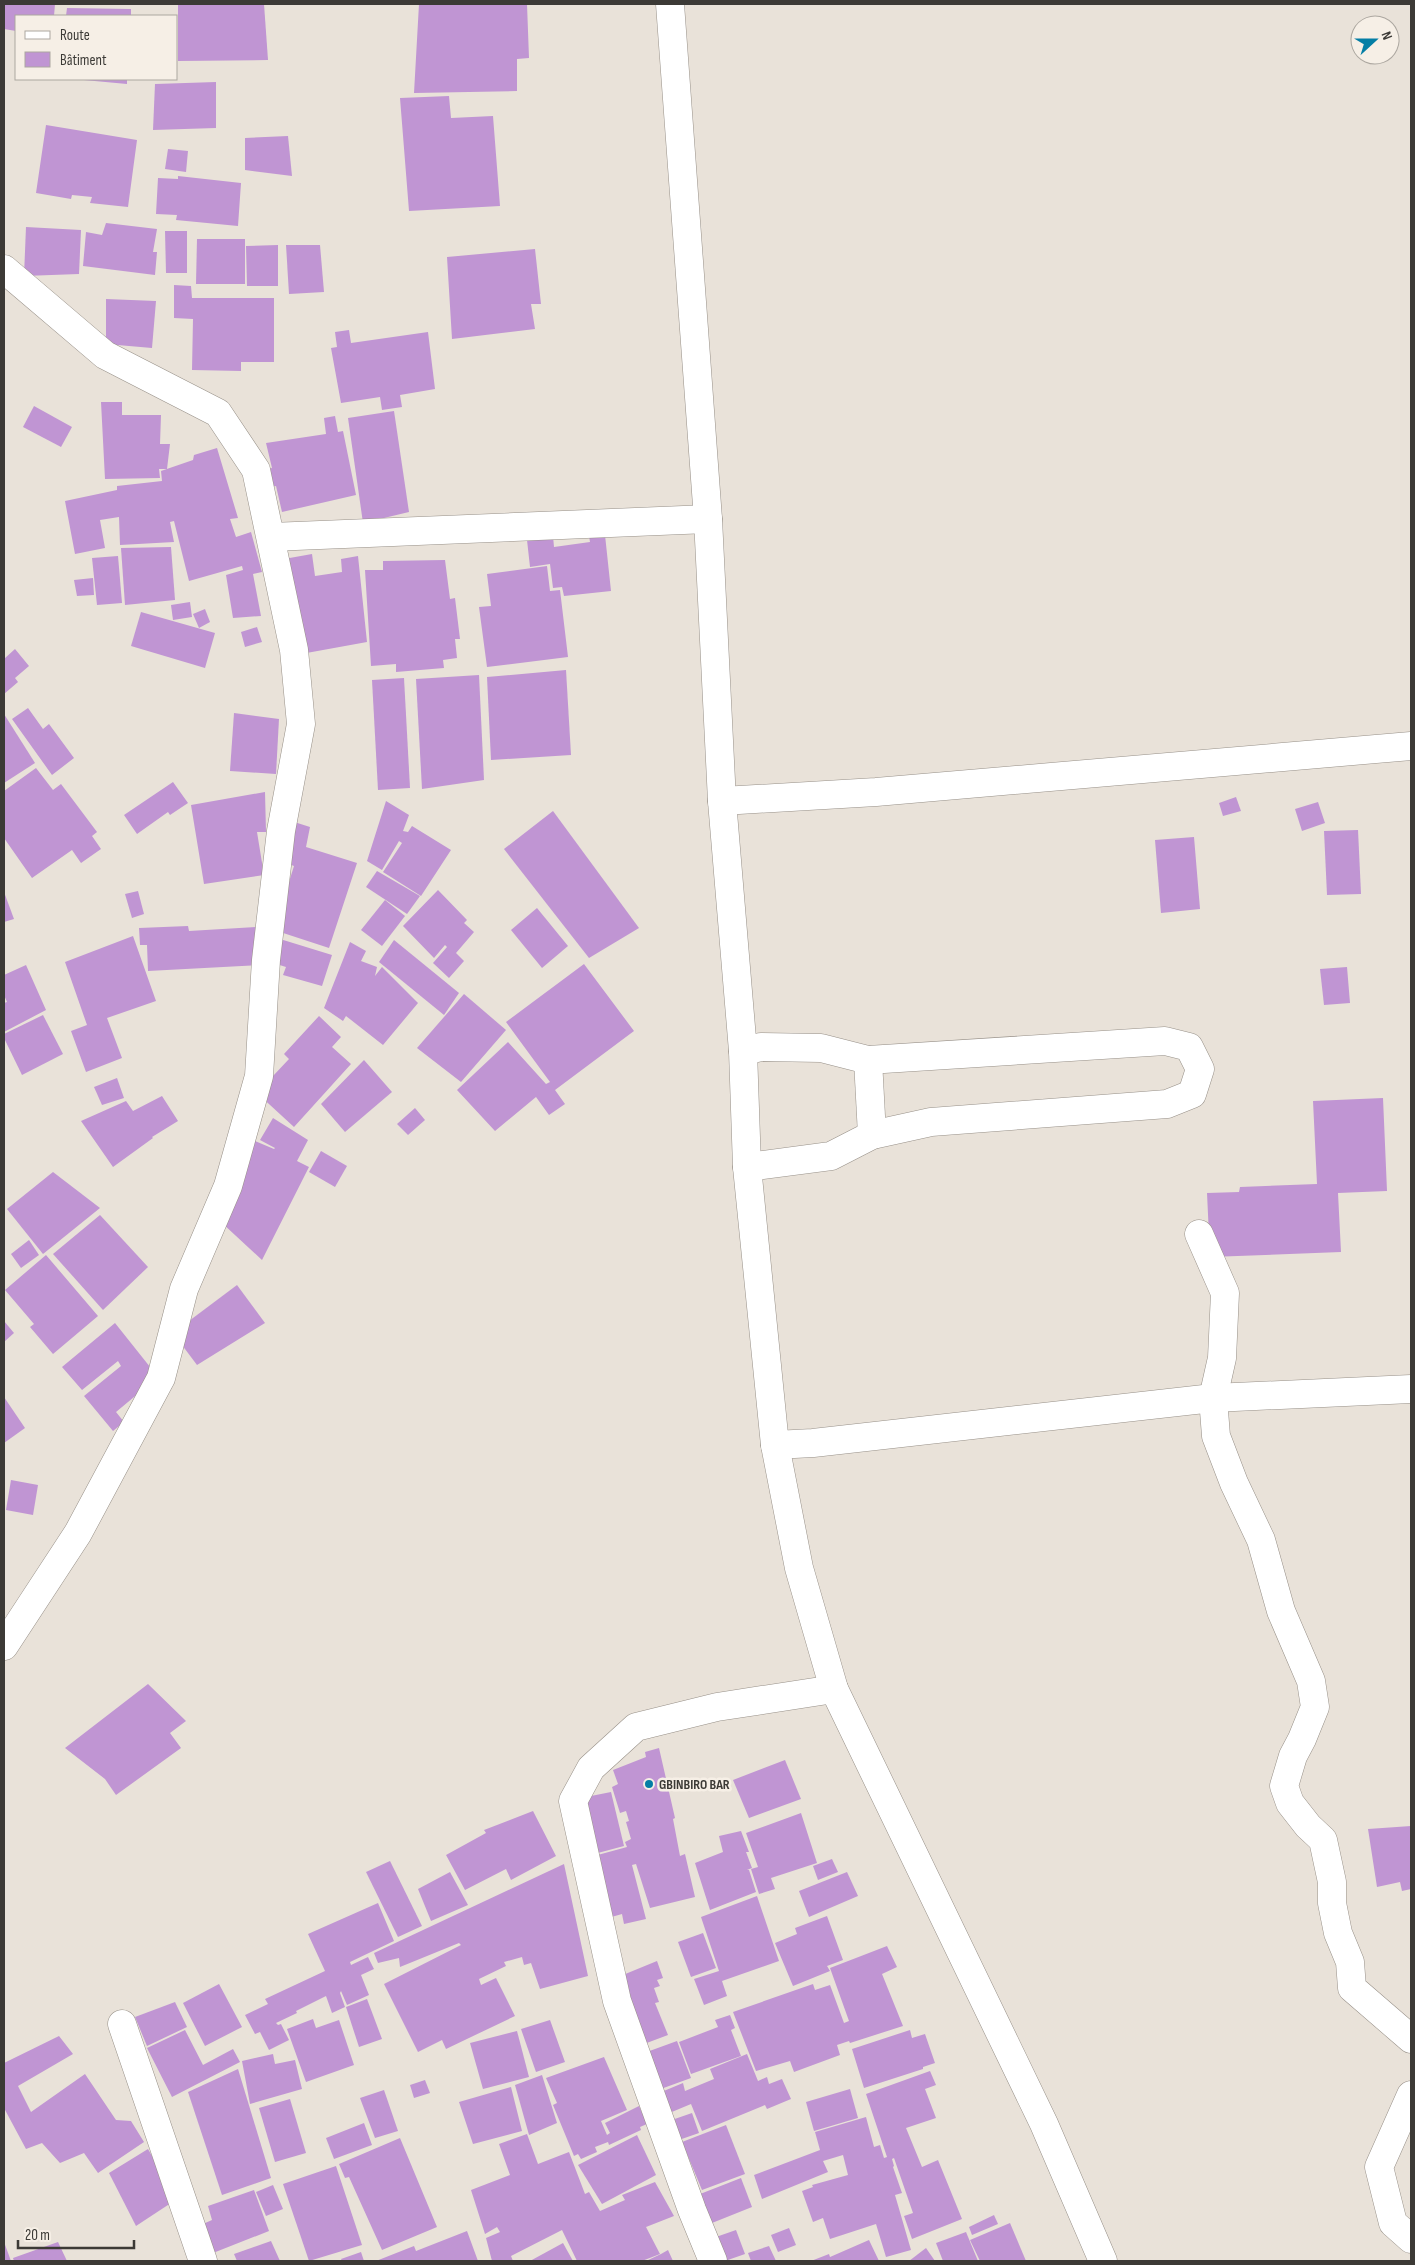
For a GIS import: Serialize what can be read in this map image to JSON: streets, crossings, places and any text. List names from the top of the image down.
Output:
{
  "places": ["GBINBIRO BAR"],
  "legend": ["Route", "Bâtiment"],
  "scale_bar": "20 m",
  "north": "right"
}
